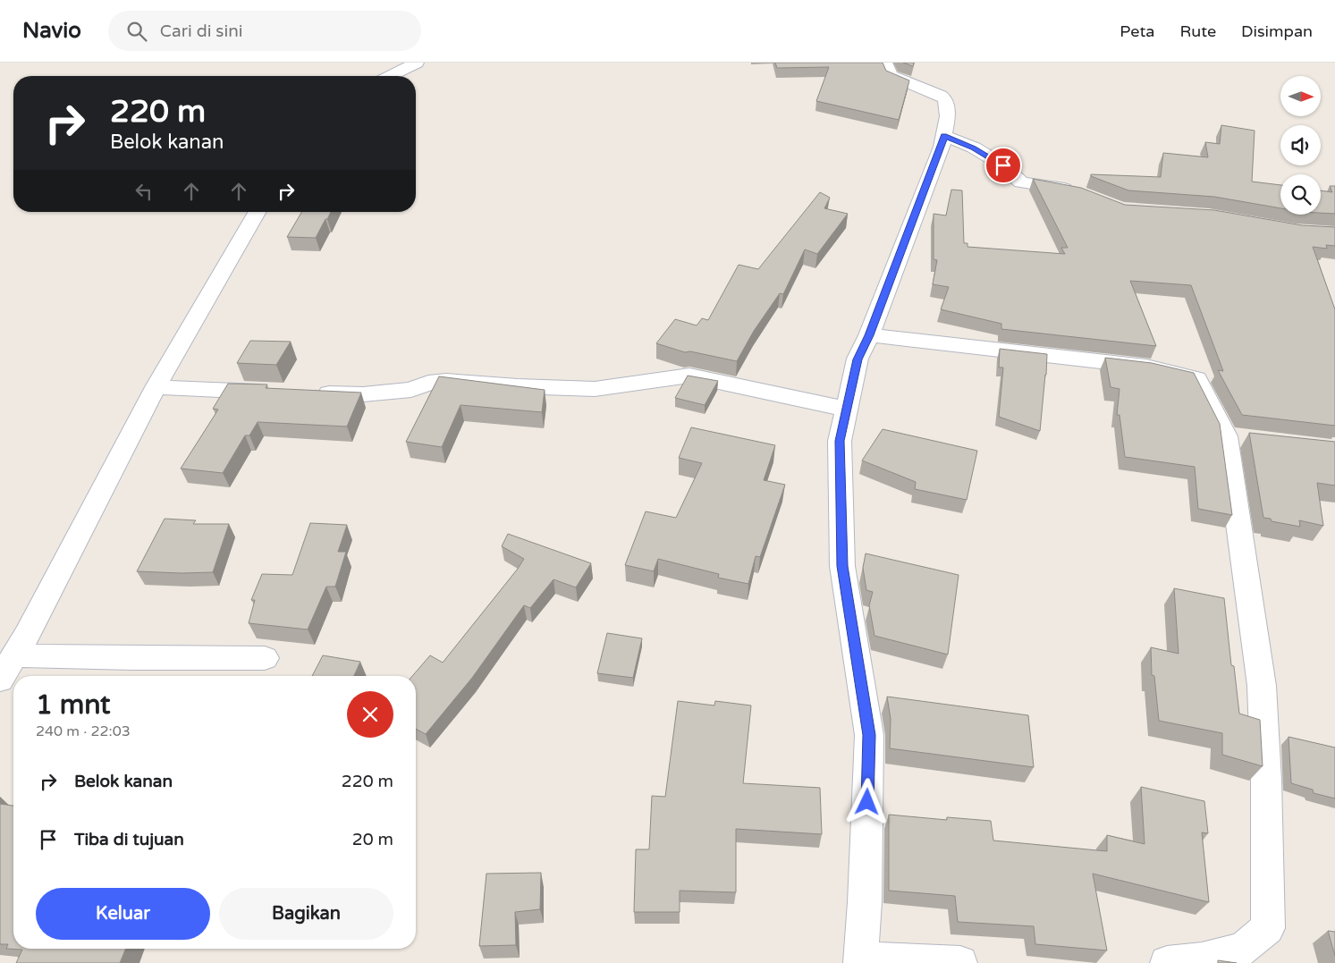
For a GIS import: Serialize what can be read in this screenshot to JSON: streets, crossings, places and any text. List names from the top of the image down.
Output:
{
  "north": "right",
  "page": {
    "header": "Navio",
    "search": "Cari di sini",
    "nav": ["Peta", "Rute", "Disimpan"],
    "turn": ["220 m", "Belok kanan"],
    "heading": ["1 mnt", "240 m · 22:03"],
    "list": [
      {
        "name": "Belok kanan",
        "value": "220 m"
      },
      {
        "name": "Tiba di tujuan",
        "value": "20 m"
      }
    ],
    "buttons": ["Keluar", "Bagikan"]
  }
}
